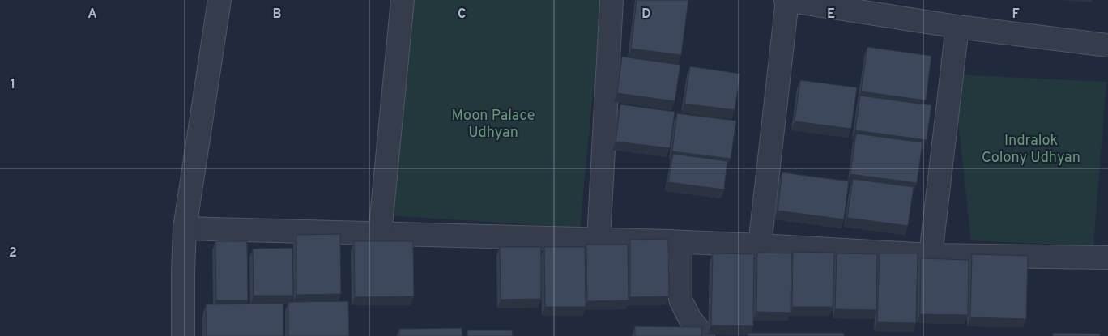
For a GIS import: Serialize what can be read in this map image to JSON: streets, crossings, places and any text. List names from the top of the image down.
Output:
{
  "parks": ["Moon Palace Udhyan", "Indralok Colony Udhyan"],
  "grid": {
    "columns": [
      "A",
      "B",
      "C",
      "D",
      "E",
      "F"
    ],
    "rows": ["1", "2"]
  }
}
